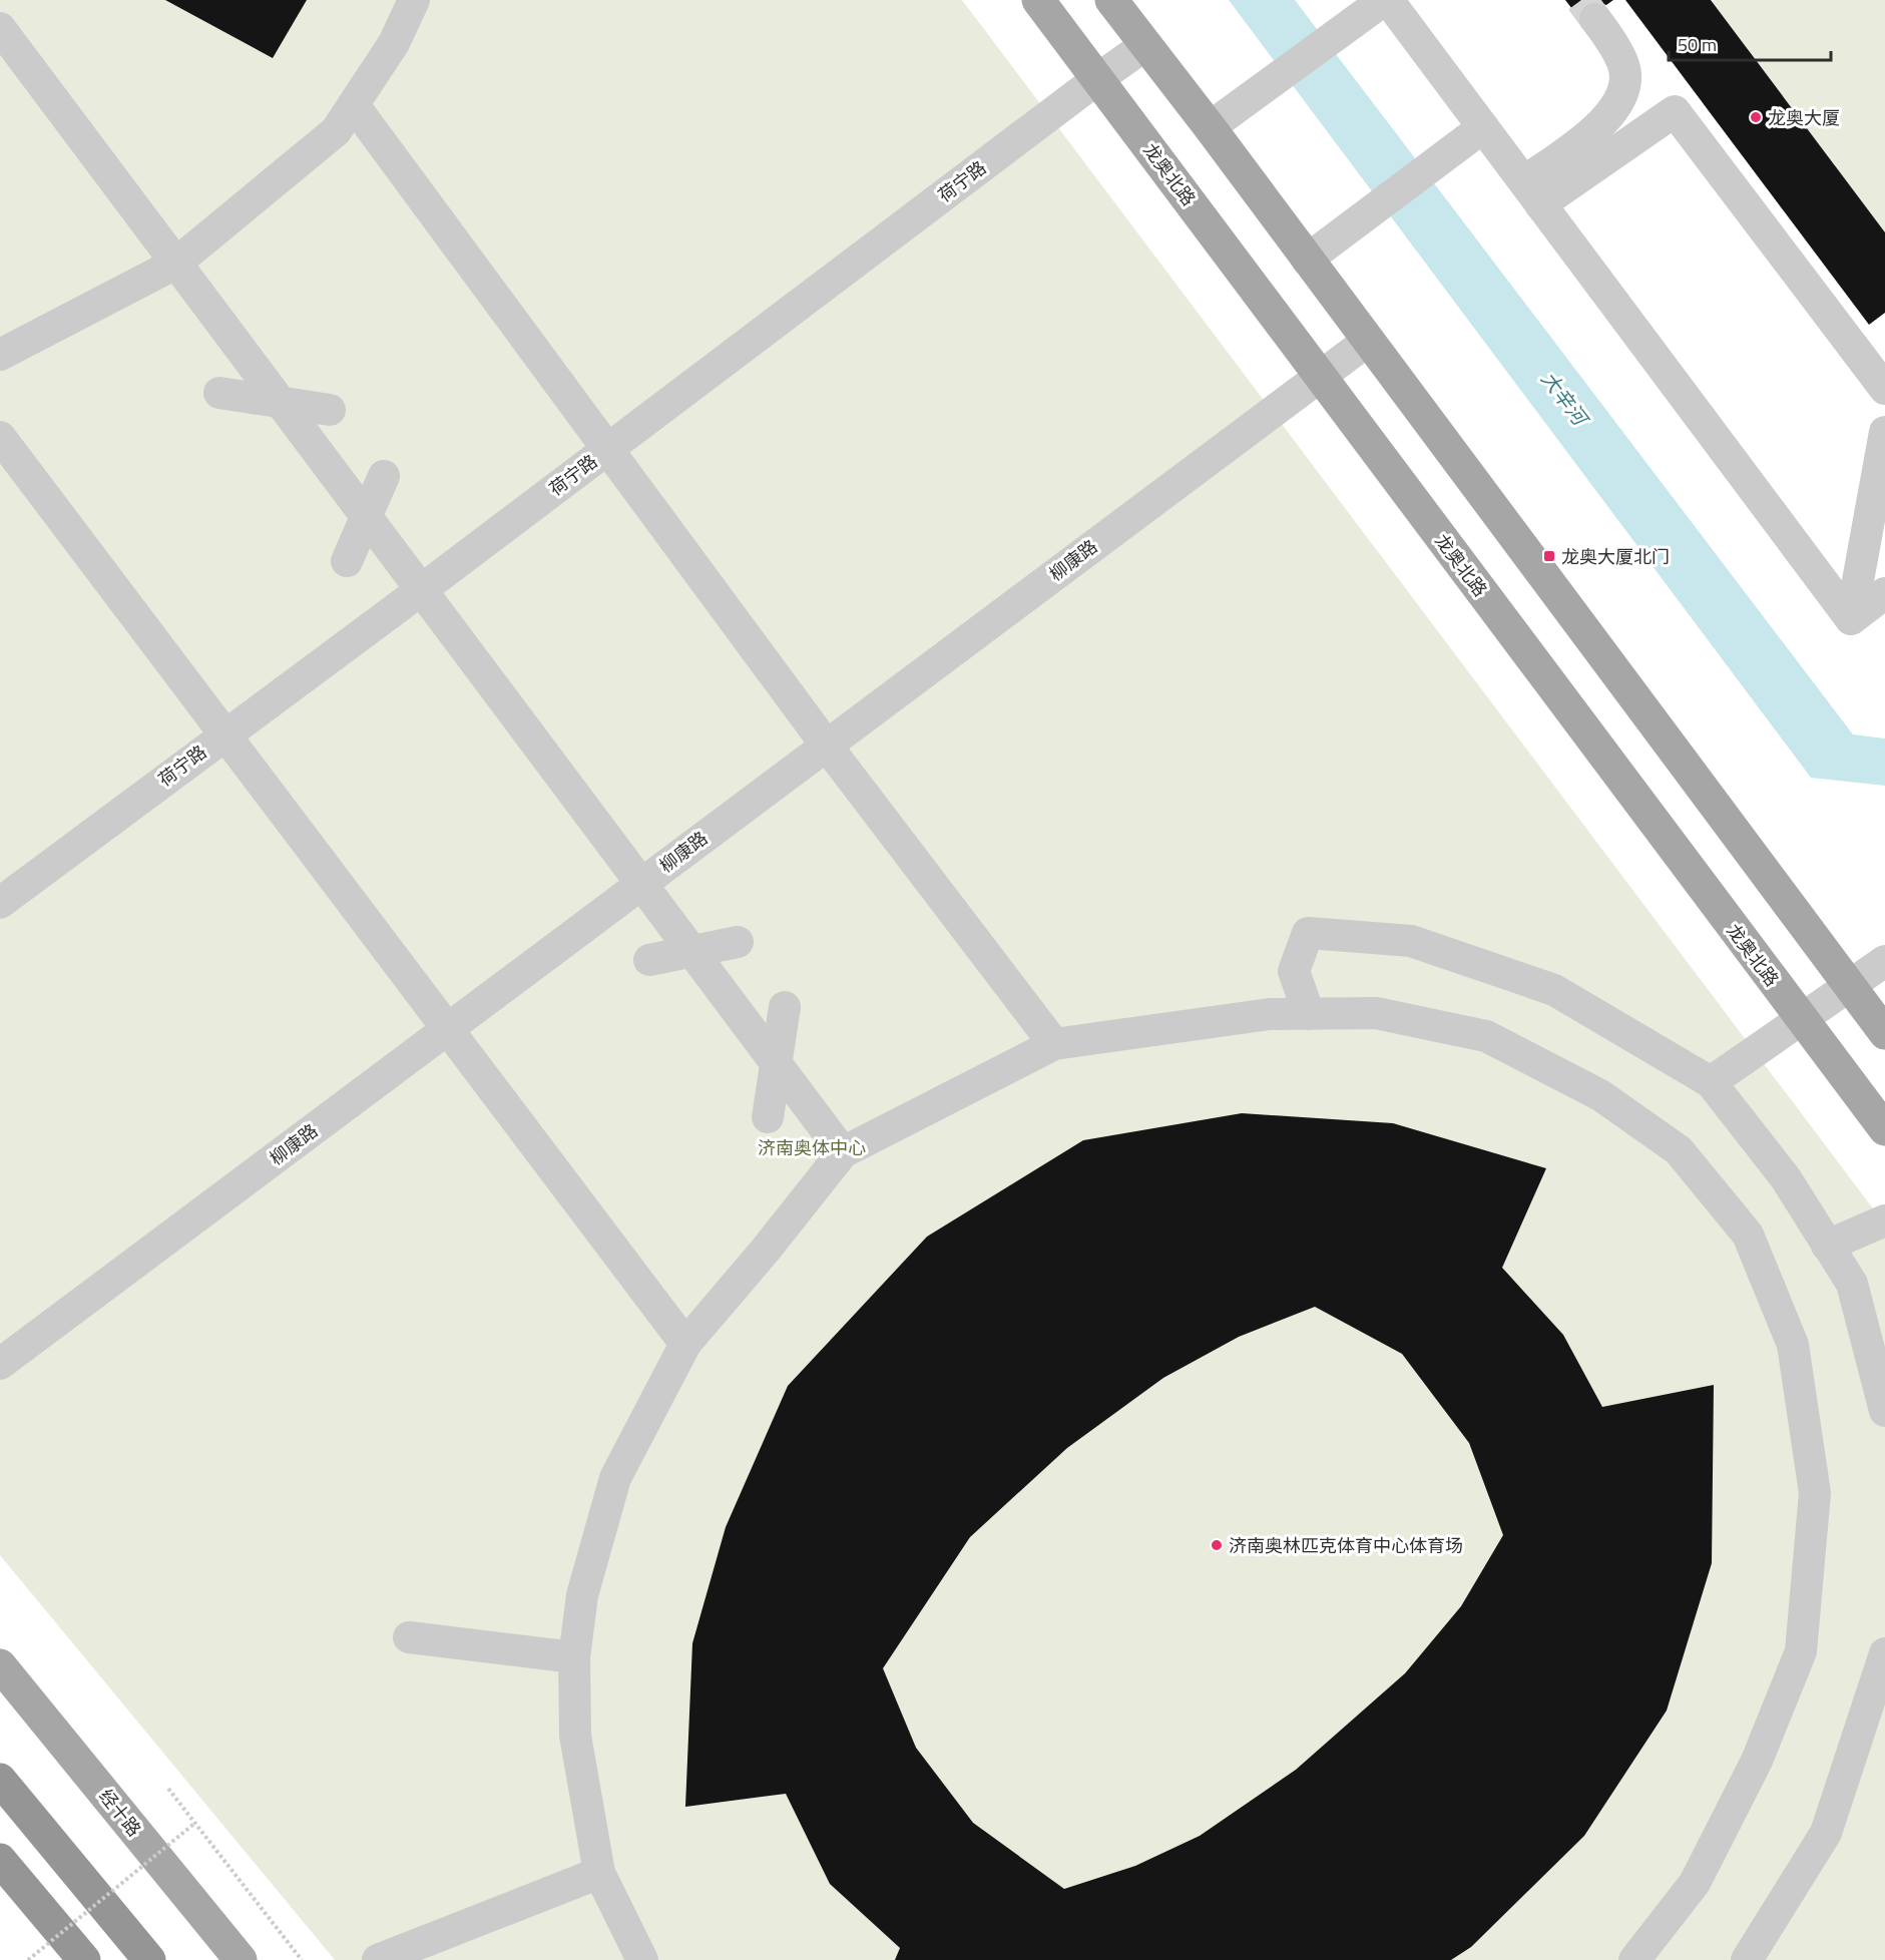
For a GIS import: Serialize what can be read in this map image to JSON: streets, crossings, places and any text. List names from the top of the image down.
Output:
{
  "streets": {
    "main road": ["龙奥北路", "经十路"],
    "street": ["荷宁路", "柳康路"]
  },
  "crossings": [
    ["龙奥北路", "荷宁路"],
    ["龙奥北路", "柳康路"]
  ],
  "water": ["大辛河"],
  "parks": ["济南奥体中心"],
  "places": {
    "other": ["龙奥大厦", "济南奥林匹克体育中心体育场"],
    "transit": ["龙奥大厦北门"]
  },
  "scale_bar": "50 m"
}
